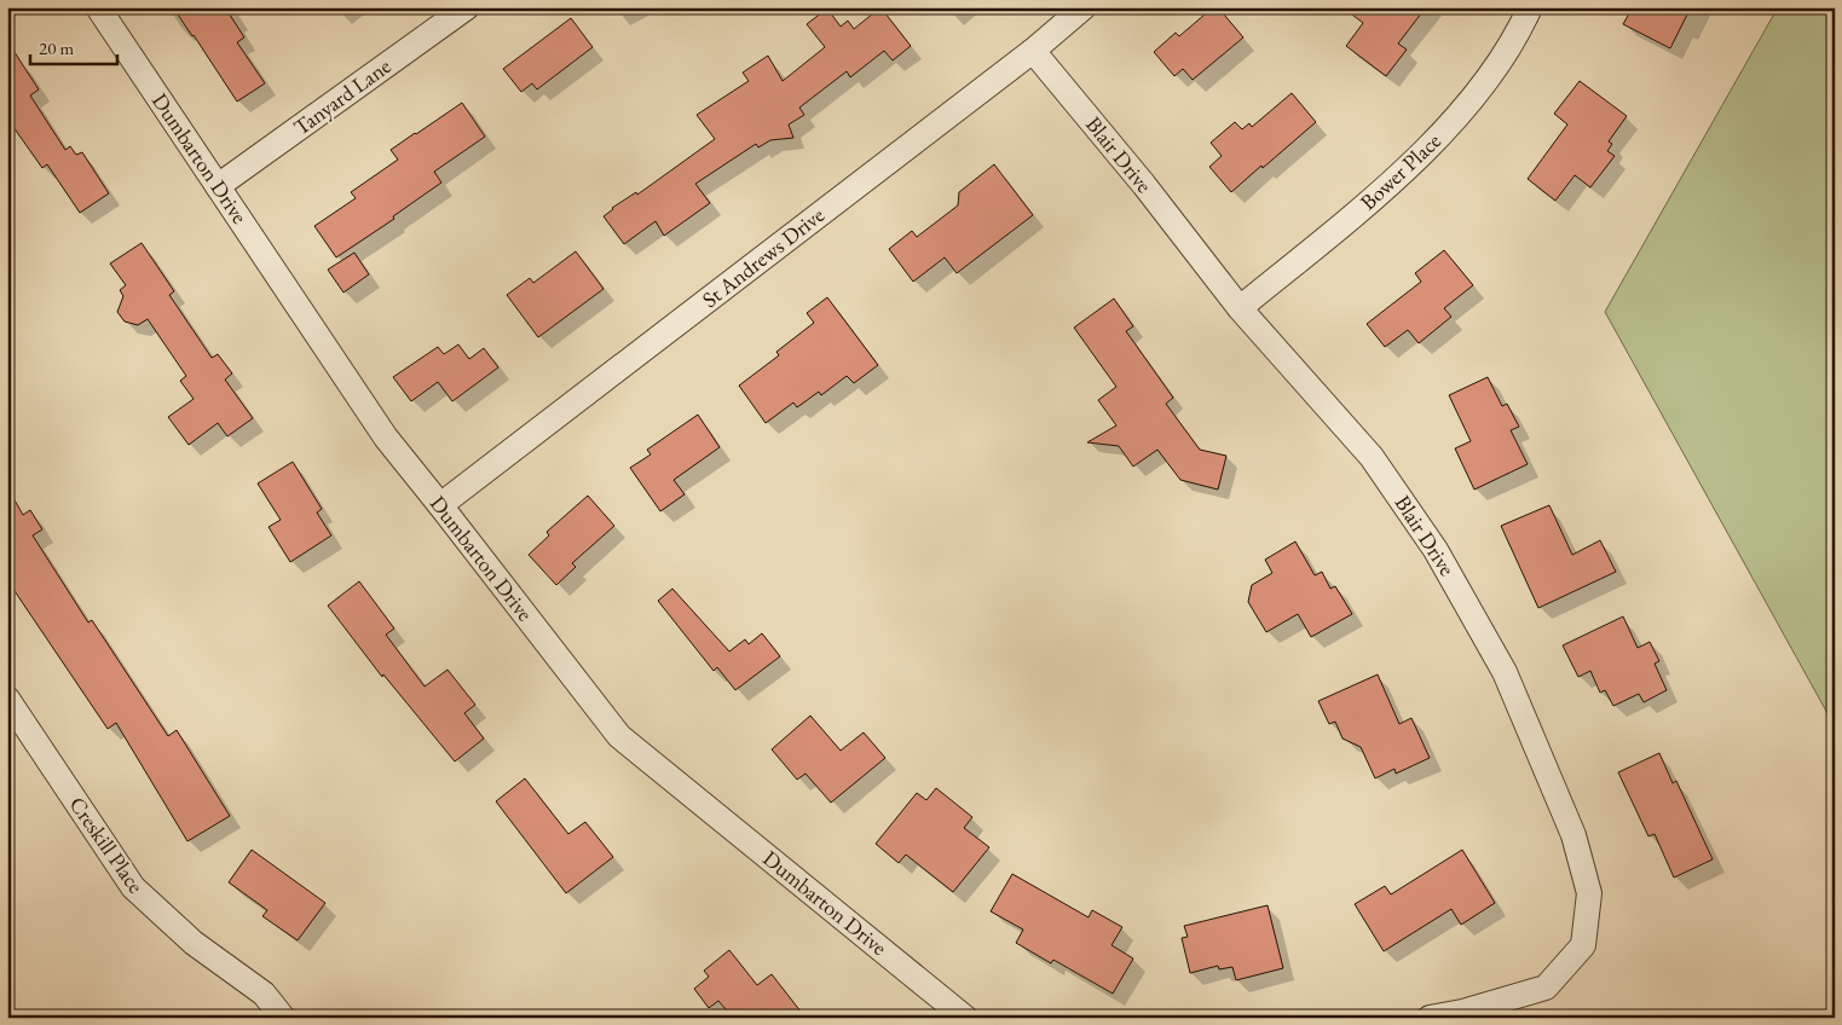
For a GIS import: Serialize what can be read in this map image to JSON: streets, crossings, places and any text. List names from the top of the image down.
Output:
{
  "streets": {
    "street": [
      "Tanyard Lane",
      "Blair Drive",
      "Dumbarton Drive",
      "Bower Place",
      "St Andrews Drive",
      "Creskill Place"
    ]
  },
  "crossings": [
    ["Tanyard Lane", "Dumbarton Drive"],
    ["Blair Drive", "Bower Place"],
    ["Blair Drive", "St Andrews Drive"],
    ["Dumbarton Drive", "St Andrews Drive"]
  ],
  "scale_bar": "20 m"
}
